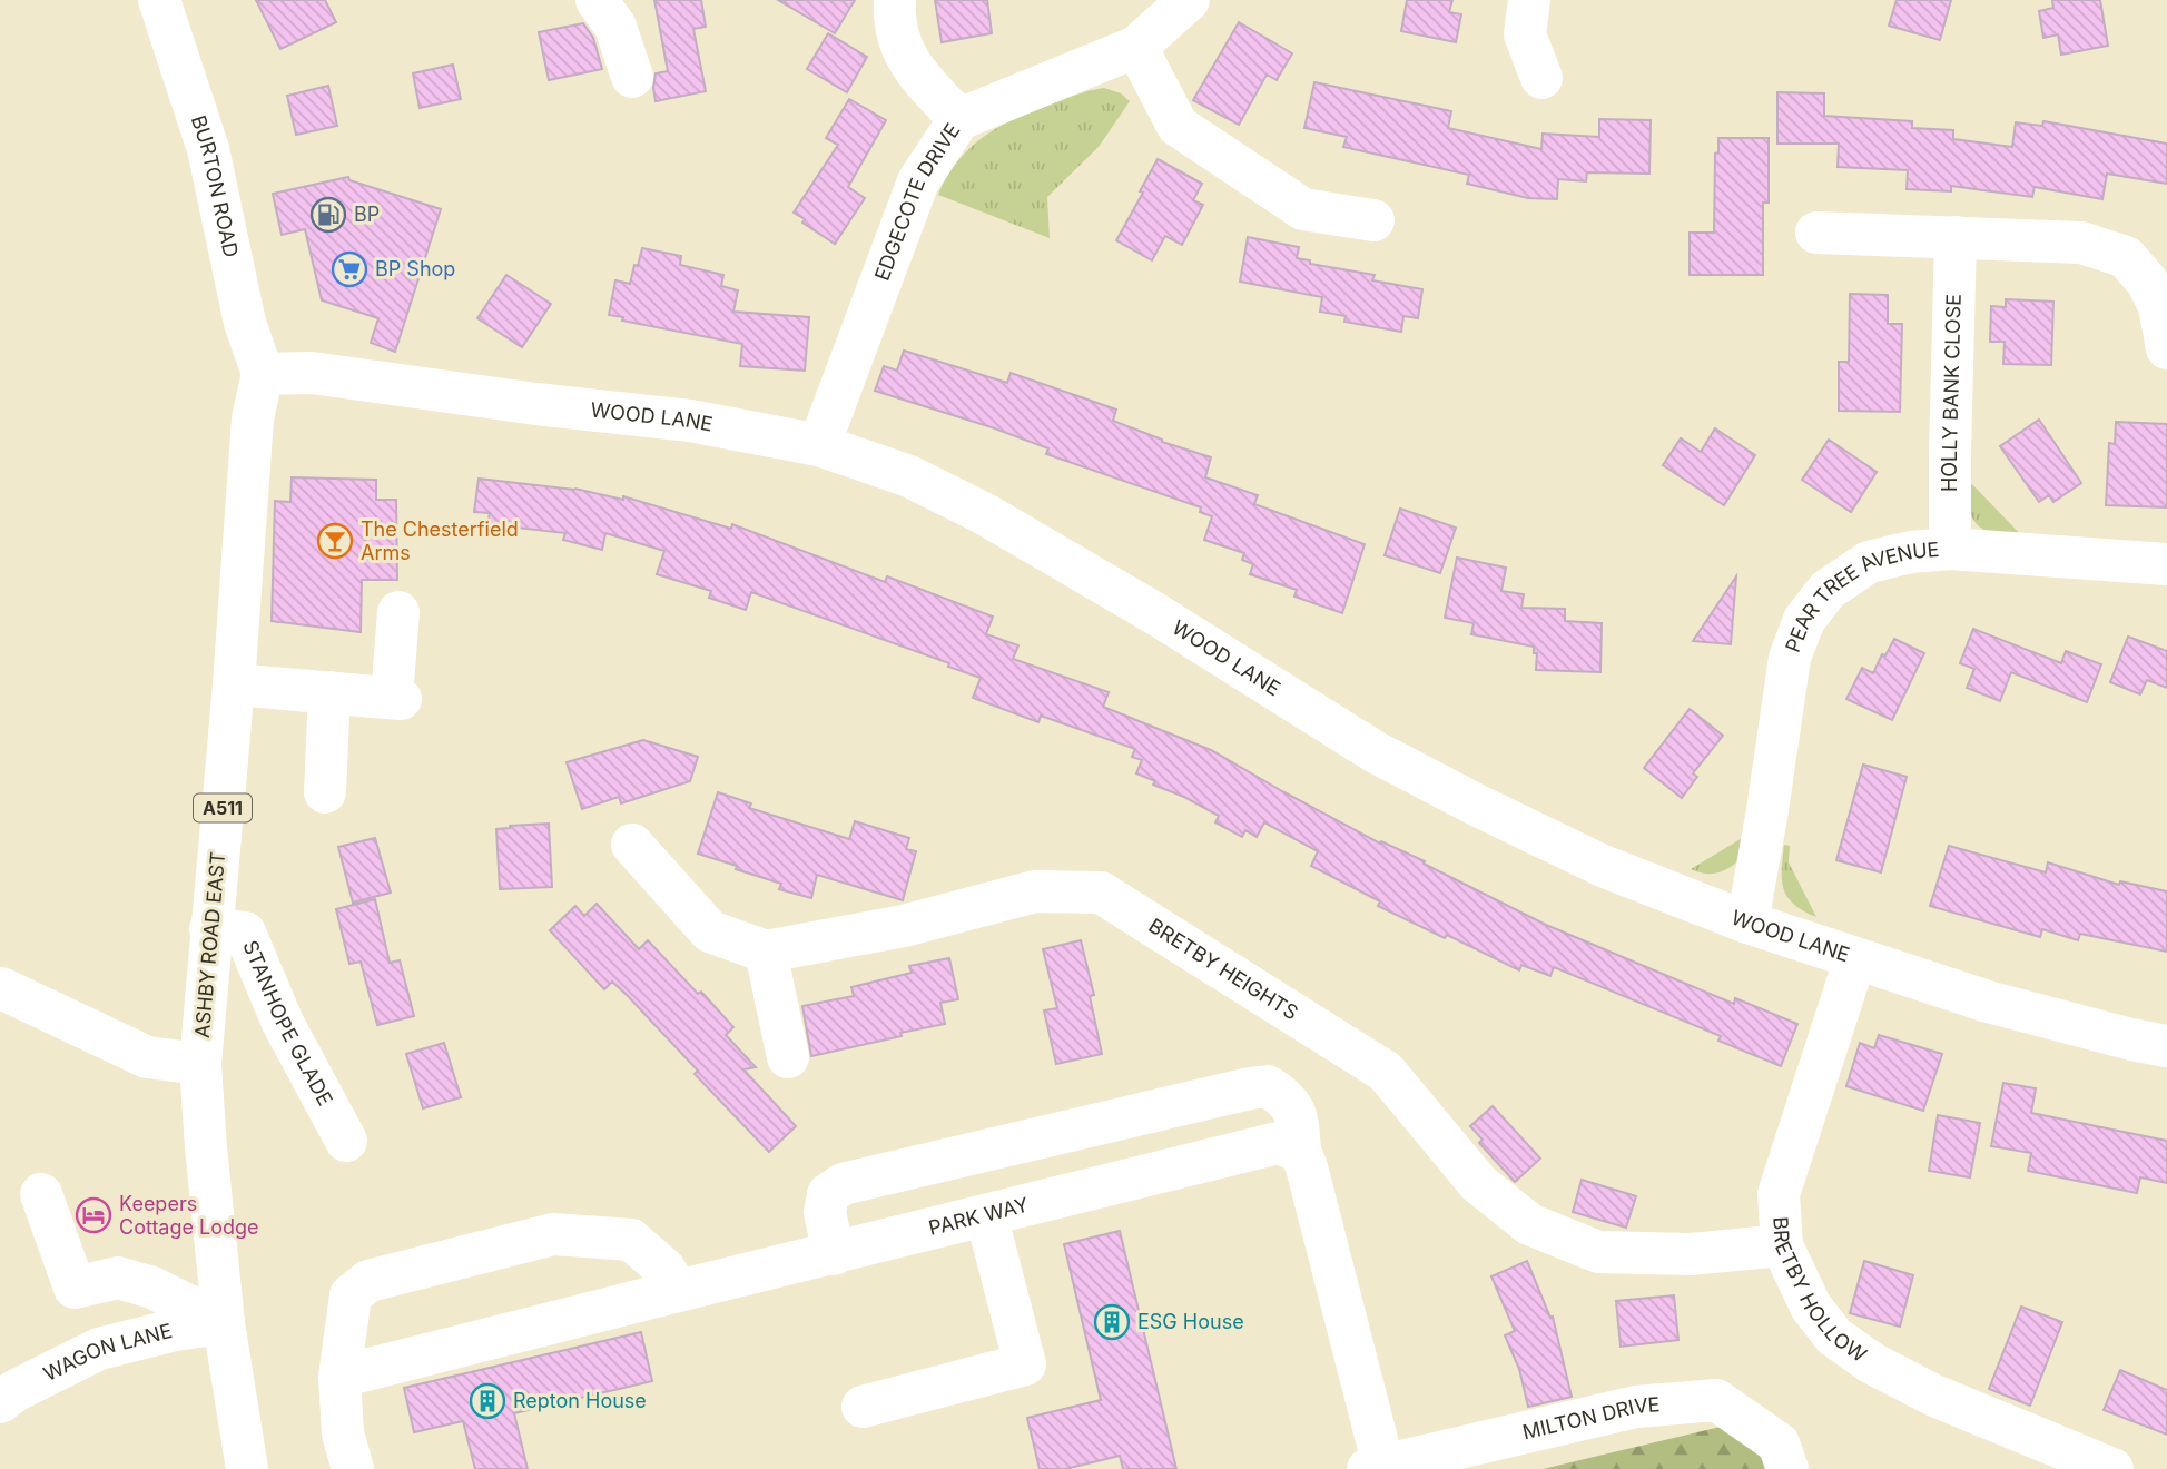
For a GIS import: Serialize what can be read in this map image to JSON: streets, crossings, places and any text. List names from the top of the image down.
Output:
{
  "streets": {
    "main road": [
      "BURTON ROAD",
      "EDGECOTE DRIVE",
      "HOLLY BANK CLOSE",
      "WOOD LANE",
      "PEAR TREE AVENUE",
      "A511",
      "ASHBY ROAD EAST",
      "BRETBY HEIGHTS",
      "STANHOPE GLADE",
      "PARK WAY",
      "BRETBY HOLLOW",
      "WAGON LANE",
      "MILTON DRIVE"
    ]
  },
  "crossings": [
    ["BURTON ROAD", "WOOD LANE"],
    ["BURTON ROAD", "ASHBY ROAD EAST"],
    ["EDGECOTE DRIVE", "WOOD LANE"],
    ["HOLLY BANK CLOSE", "PEAR TREE AVENUE"],
    ["WOOD LANE", "PEAR TREE AVENUE"],
    ["WOOD LANE", "ASHBY ROAD EAST"],
    ["WOOD LANE", "BRETBY HOLLOW"],
    ["ASHBY ROAD EAST", "STANHOPE GLADE"],
    ["ASHBY ROAD EAST", "WAGON LANE"],
    ["BRETBY HEIGHTS", "BRETBY HOLLOW"]
  ],
  "places": {
    "fuel station": ["BP"],
    "supermarket": ["BP Shop"],
    "bar": ["The Chesterfield Arms"],
    "hotel": ["Keepers Cottage Lodge"],
    "building": ["ESG House", "Repton House"]
  }
}
